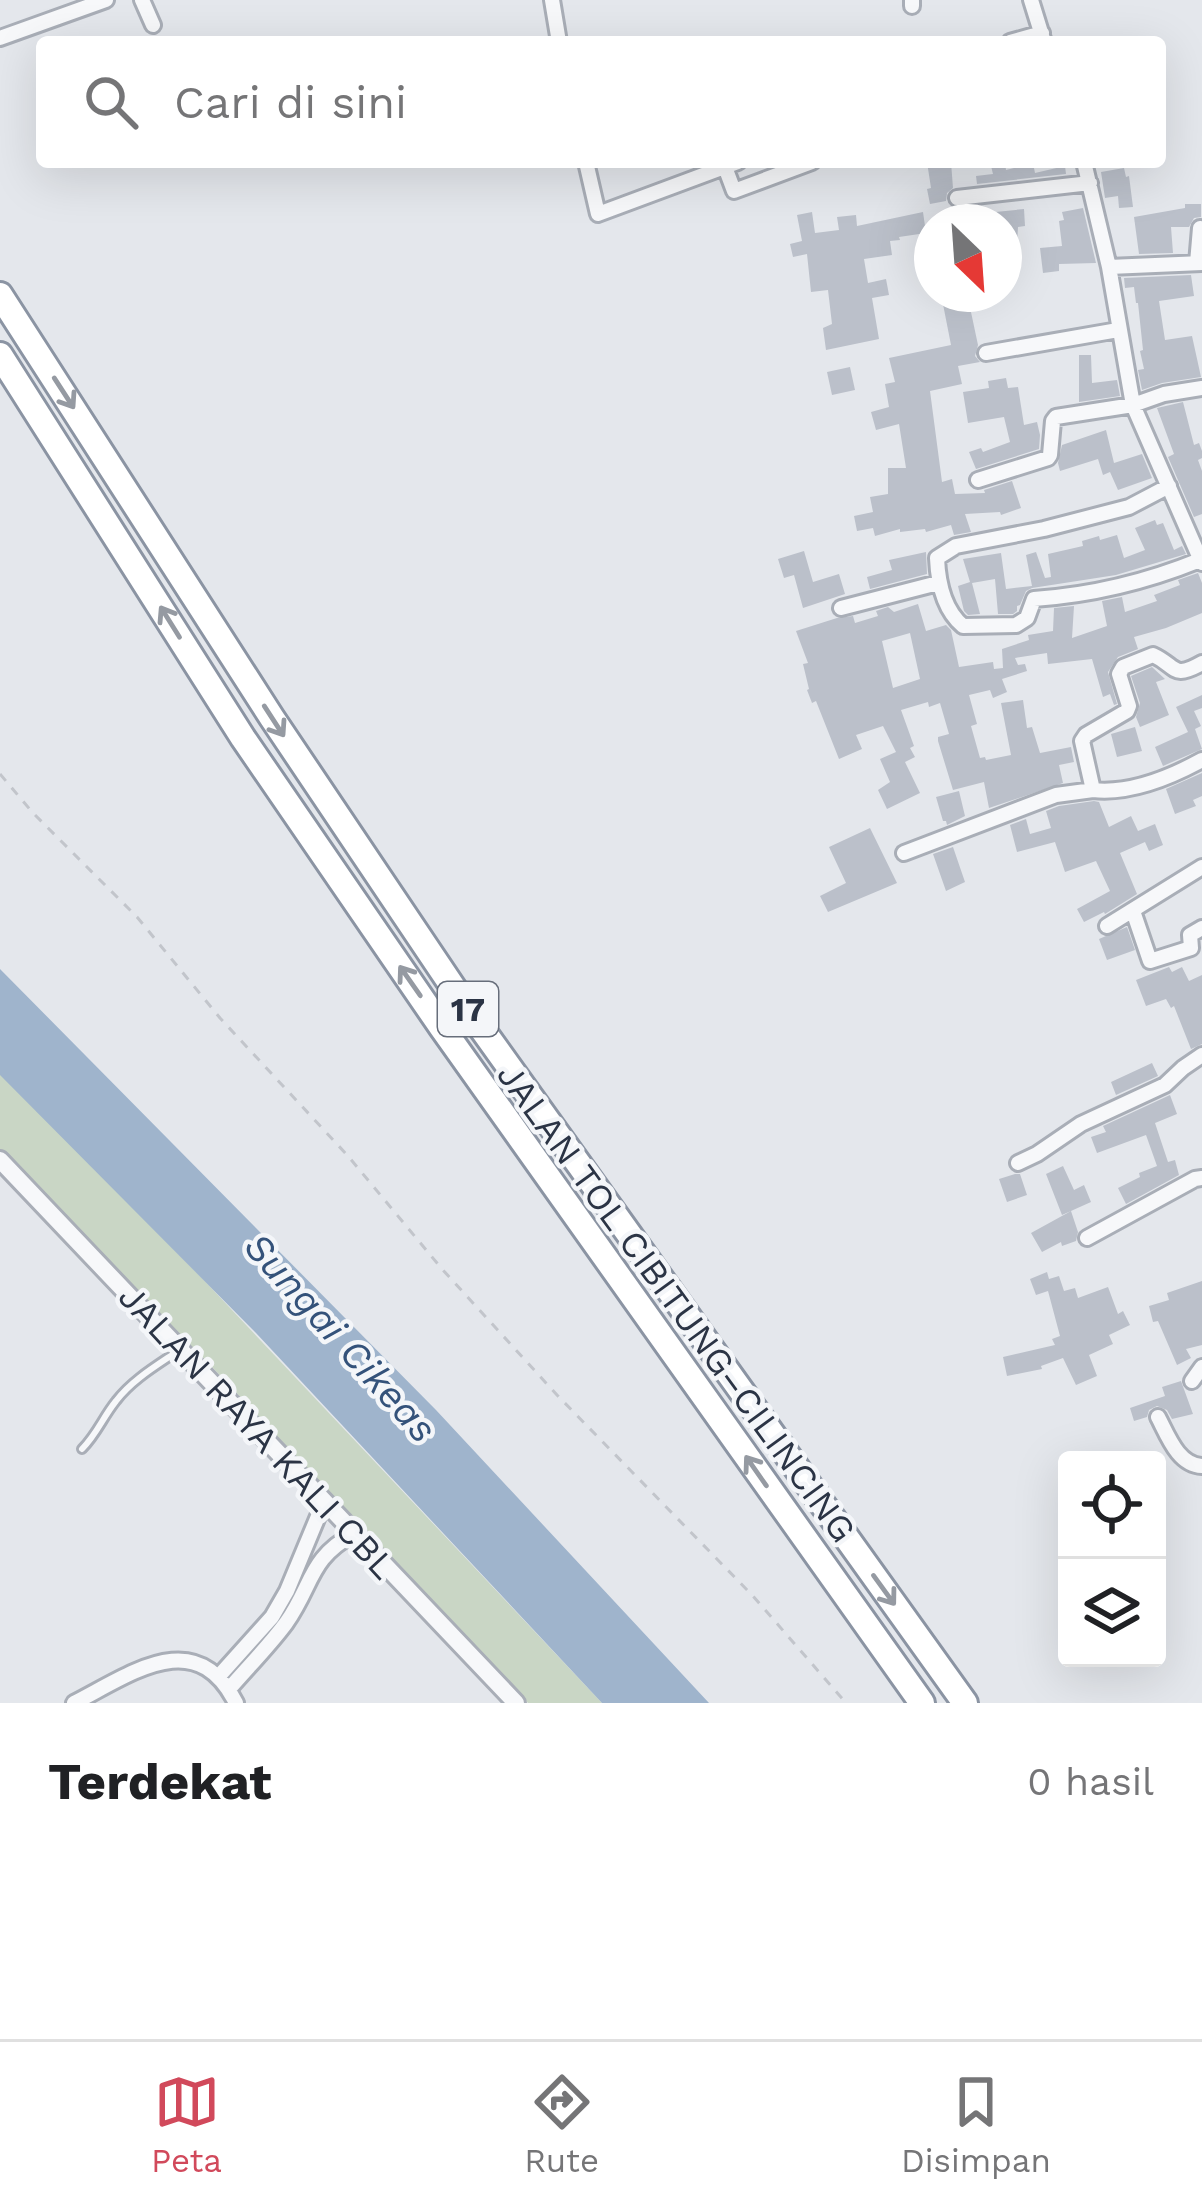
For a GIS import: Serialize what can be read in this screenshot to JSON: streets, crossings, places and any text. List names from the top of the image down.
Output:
{
  "streets": {
    "highway": ["17", "JALAN TOL CIBITUNG–CILINCING"],
    "street": ["JALAN RAYA KALI CBL"]
  },
  "water": ["Sungai Cikeas"],
  "north": "bottom right",
  "page": {
    "search": "Cari di sini",
    "heading": ["Terdekat", "0 hasil"],
    "nav": ["Peta", "Rute", "Disimpan"]
  }
}
